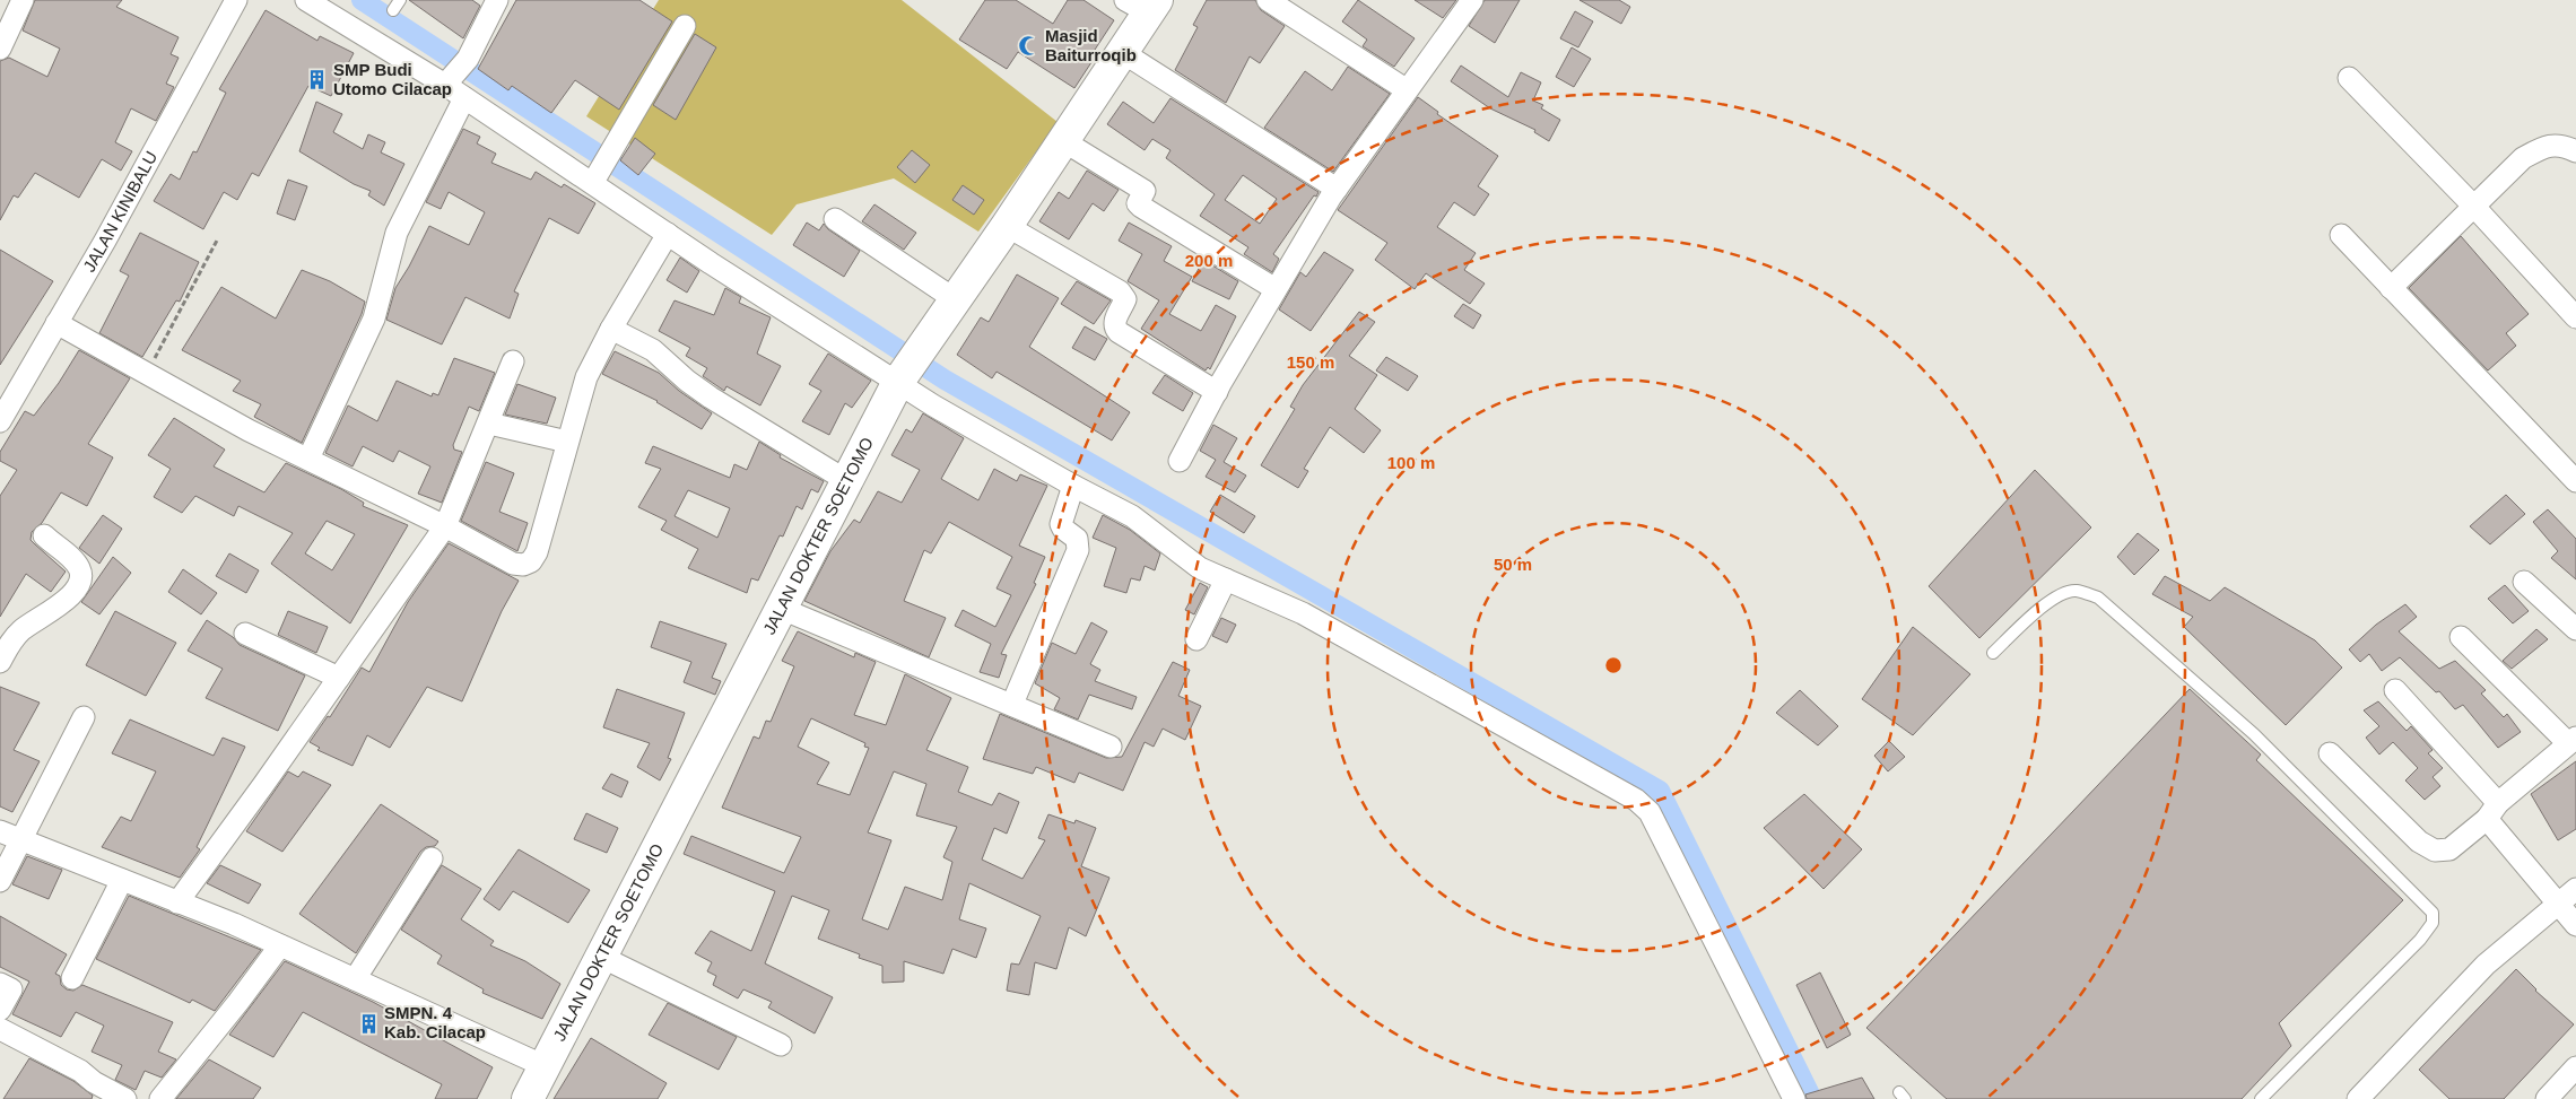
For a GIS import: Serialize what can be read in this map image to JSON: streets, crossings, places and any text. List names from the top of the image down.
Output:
{
  "streets": {
    "street": ["JALAN KINIBALU", "JALAN DOKTER SOETOMO"]
  },
  "places": {
    "mosque": ["Masjid Baiturroqib"],
    "building": ["SMP Budi Utomo Cilacap", "SMPN. 4 Kab. Cilacap"]
  },
  "rings": [
    "200 m",
    "150 m",
    "100 m",
    "50 m"
  ]
}
